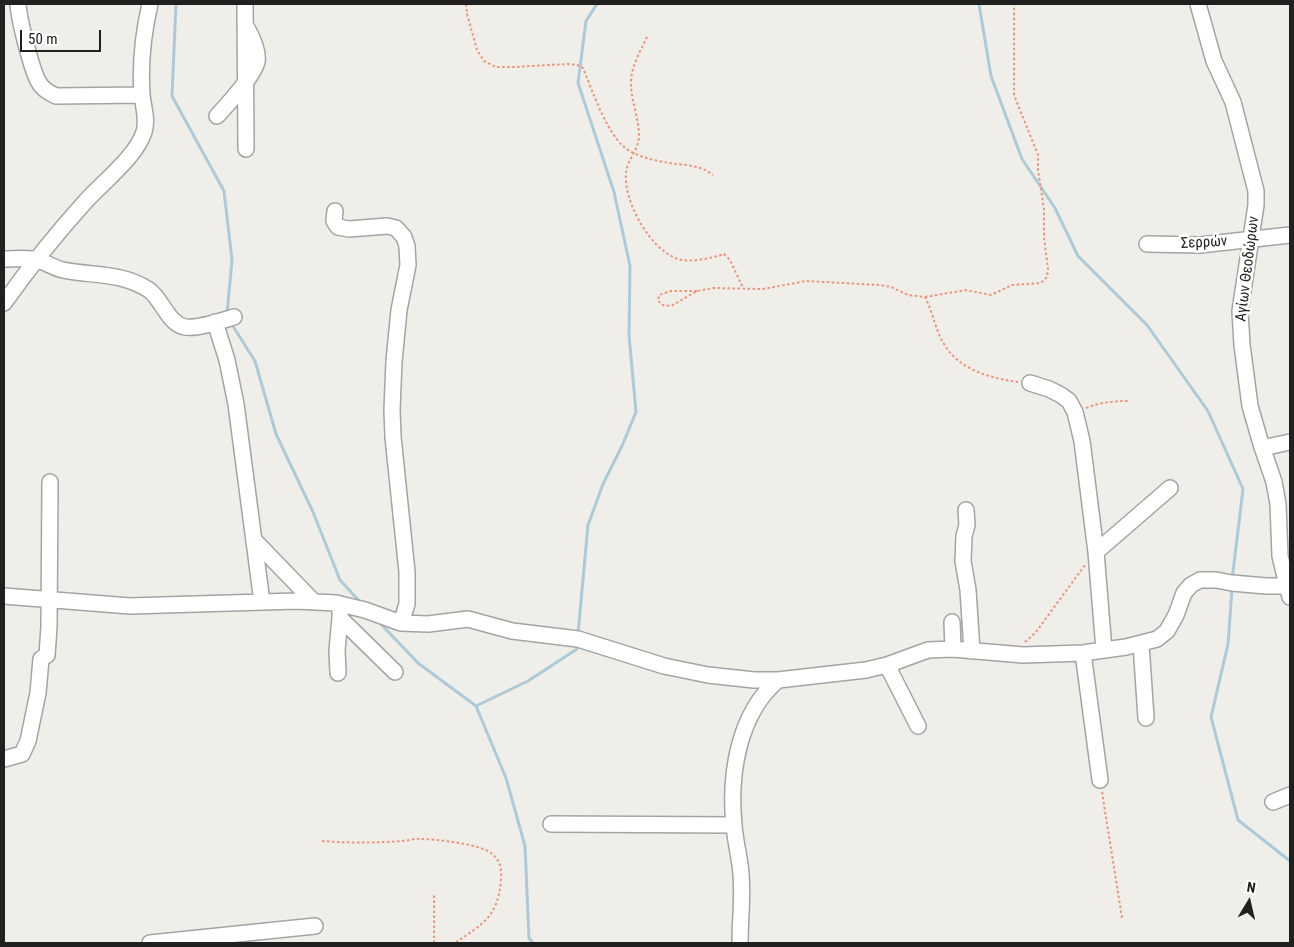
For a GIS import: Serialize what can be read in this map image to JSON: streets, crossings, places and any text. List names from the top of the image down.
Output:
{
  "streets": {
    "street": ["Σερρών", "Αγίων Θεοδώρων"]
  },
  "crossings": [
    ["Σερρών", "Αγίων Θεοδώρων"]
  ],
  "scale_bar": "50 m",
  "north": "top"
}
